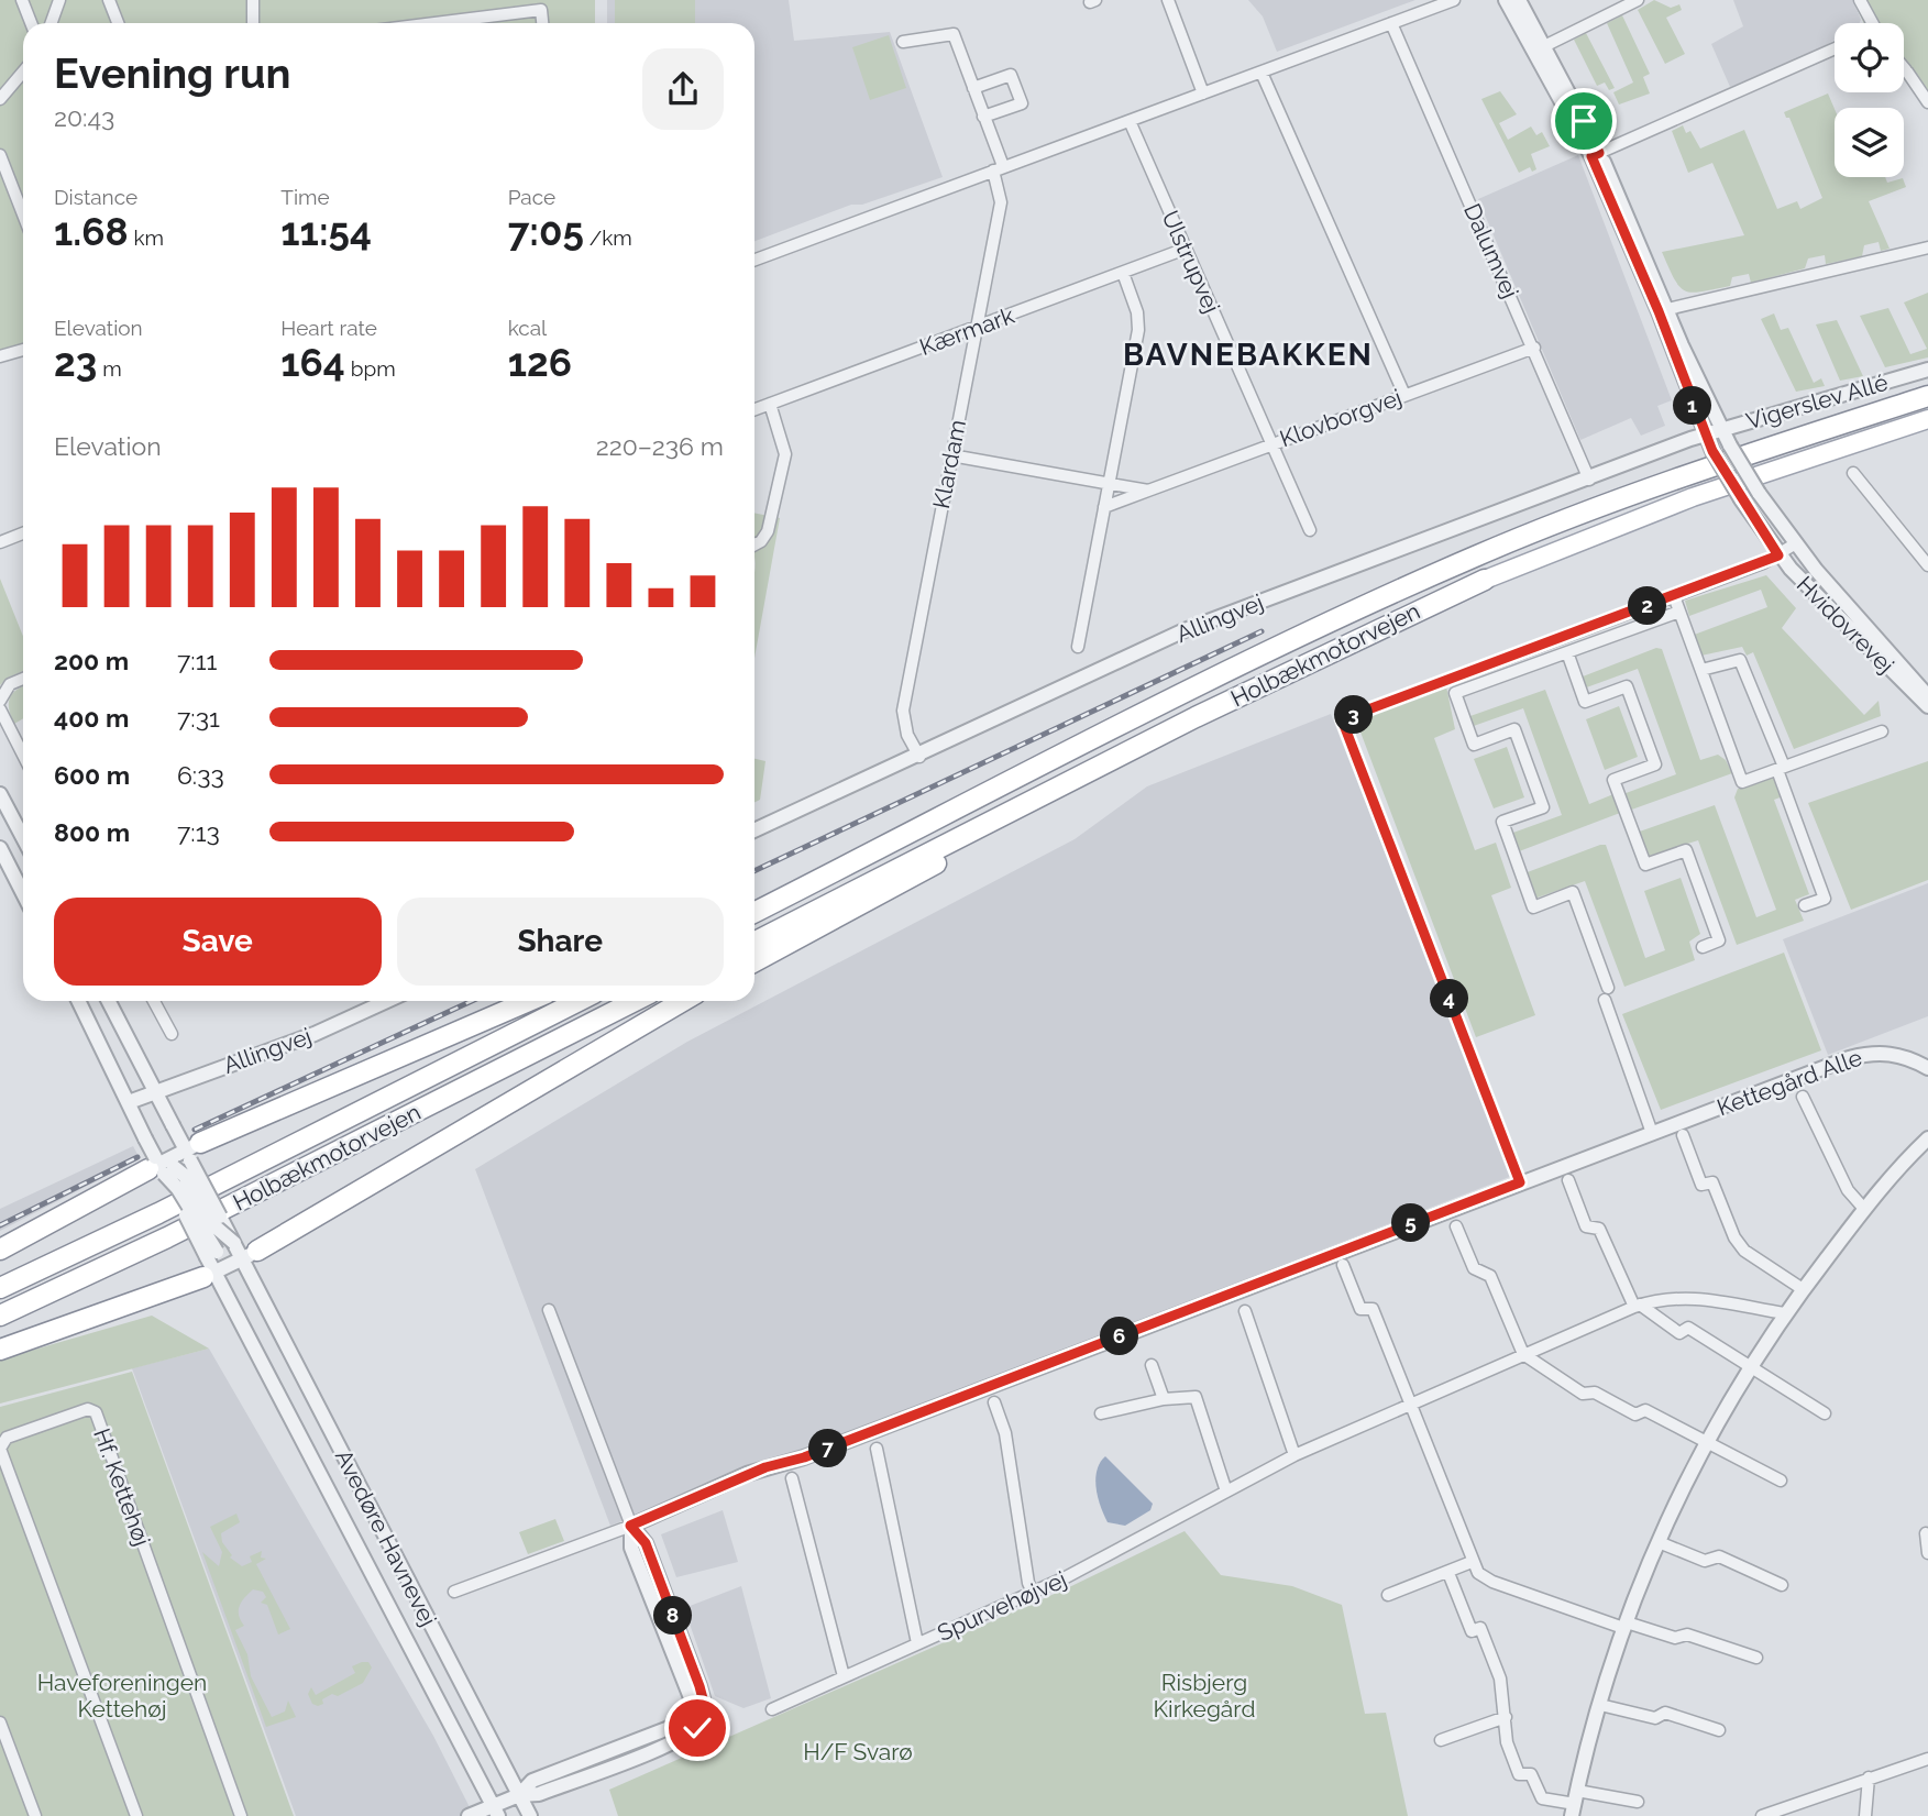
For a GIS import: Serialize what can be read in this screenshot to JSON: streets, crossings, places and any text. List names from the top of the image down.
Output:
{
  "streets": {
    "highway": ["Holbækmotorvejen"],
    "street": [
      "Dalumvej",
      "Ulstrupvej",
      "Kærmark",
      "Vigerslev Allé",
      "Klovborgvej",
      "Klardam",
      "Allingvej",
      "Hvidovrevej",
      "Kettegård Alle",
      "Hf. Kettehøj",
      "Avedøre Havnevej",
      "Spurvehøjvej"
    ]
  },
  "crossings": [
    ["Dalumvej", "Klovborgvej"],
    ["Dalumvej", "Allingvej"],
    ["Ulstrupvej", "Kærmark"],
    ["Ulstrupvej", "Klovborgvej"],
    ["Kærmark", "Klardam"],
    ["Vigerslev Allé", "Allingvej"],
    ["Vigerslev Allé", "Hvidovrevej"],
    ["Klardam", "Allingvej"],
    ["Allingvej", "Hvidovrevej"],
    ["Allingvej", "Avedøre Havnevej"]
  ],
  "districts": ["BAVNEBAKKEN"],
  "parks": ["Haveforeningen Kettehøj", "Risbjerg Kirkegård", "H/F Svarø"],
  "page": {
    "heading": ["Evening run", "20:43"],
    "stats": [
      ["Distance", "1.68 km"],
      ["Time", "11:54"],
      ["Pace", "7:05 /km"],
      ["Elevation", "23 m"],
      ["Heart rate", "164 bpm"],
      ["kcal", "126"]
    ],
    "pins": [
      "1",
      "2",
      "3",
      "4",
      "5",
      "6",
      "7",
      "8"
    ],
    "chart": ["Elevation", "220–236 m"],
    "list": [
      {
        "name": "200 m",
        "note": "7:11"
      },
      {
        "name": "400 m",
        "note": "7:31"
      },
      {
        "name": "600 m",
        "note": "6:33"
      },
      {
        "name": "800 m",
        "note": "7:13"
      }
    ],
    "buttons": ["Save", "Share"]
  }
}
